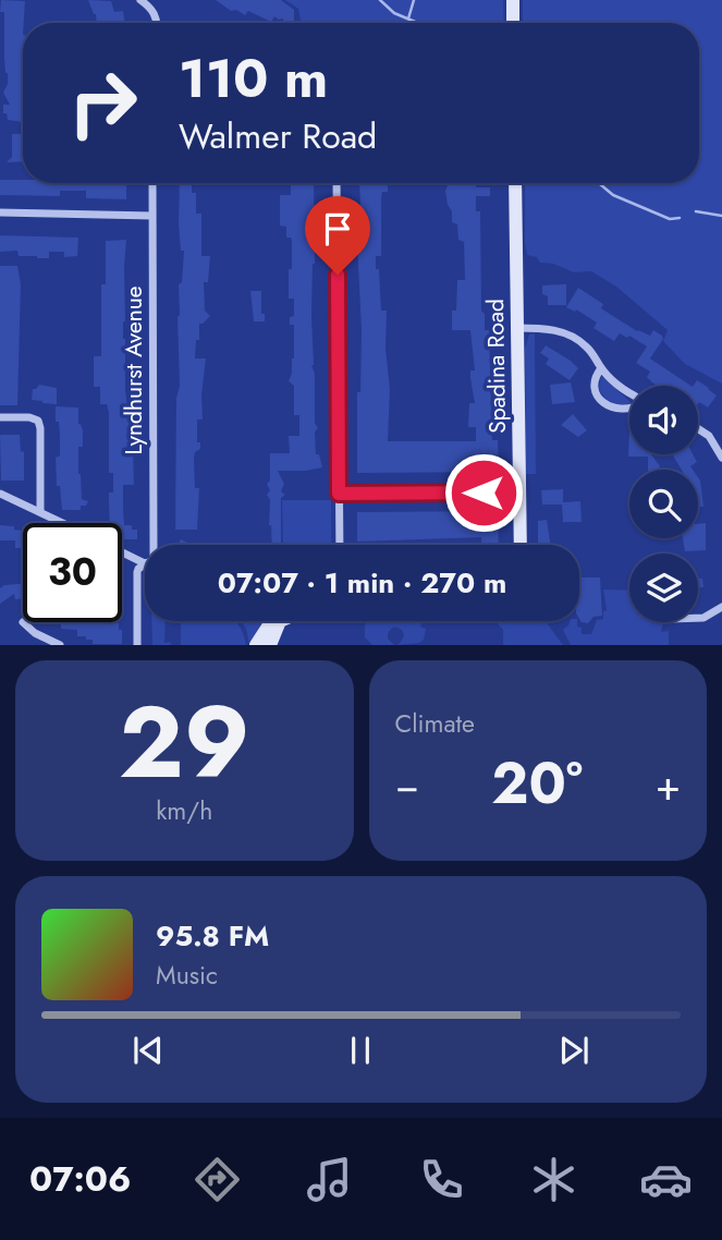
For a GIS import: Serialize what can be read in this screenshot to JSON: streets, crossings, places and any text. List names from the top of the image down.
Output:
{
  "streets": {
    "street": ["Spadina Road", "Lyndhurst Avenue"]
  },
  "page": {
    "turn": ["110 m", "Walmer Road"],
    "limit": "30",
    "trip": "07:07 · 1 min · 270 m",
    "tile": [
      ["29", "km/h"],
      "Climate"
    ],
    "heat": ["−", "20°", "+"],
    "song": ["95.8 FM", "Music"],
    "tabs": "07:06"
  }
}
